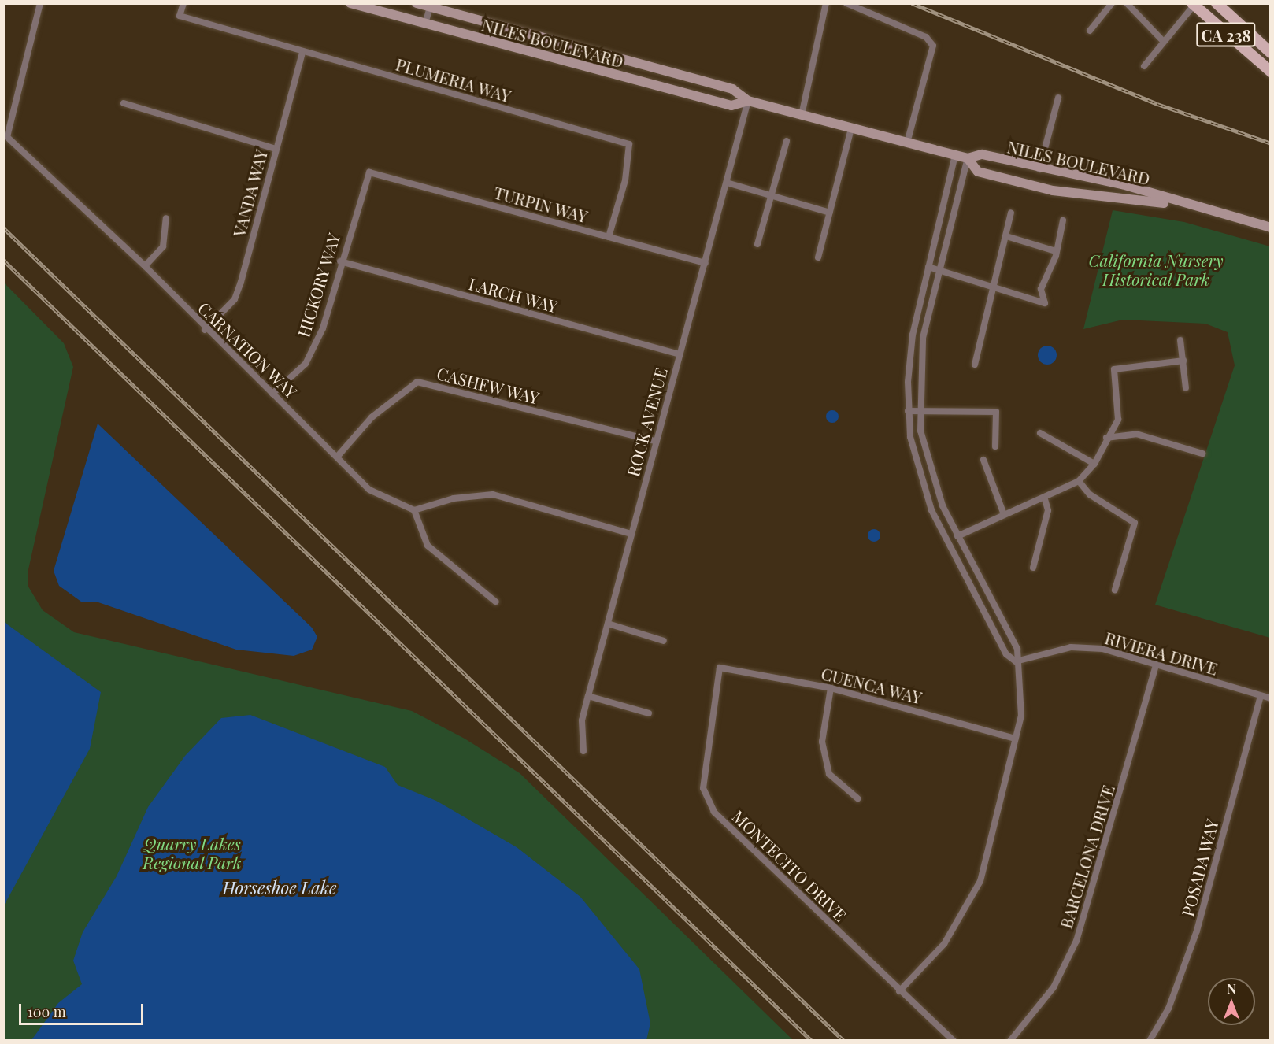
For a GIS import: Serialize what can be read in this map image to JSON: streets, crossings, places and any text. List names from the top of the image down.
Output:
{
  "streets": {
    "main road": ["CA 238", "NILES BOULEVARD"],
    "street": [
      "PLUMERIA WAY",
      "VANDA WAY",
      "TURPIN WAY",
      "HICKORY WAY",
      "LARCH WAY",
      "CARNATION WAY",
      "CASHEW WAY",
      "ROCK AVENUE",
      "RIVIERA DRIVE",
      "CUENCA WAY",
      "BARCELONA DRIVE",
      "MONTECITO DRIVE",
      "POSADA WAY"
    ]
  },
  "crossings": [
    ["NILES BOULEVARD", "ROCK AVENUE"],
    ["PLUMERIA WAY", "VANDA WAY"],
    ["PLUMERIA WAY", "TURPIN WAY"],
    ["VANDA WAY", "CARNATION WAY"],
    ["TURPIN WAY", "HICKORY WAY"],
    ["TURPIN WAY", "ROCK AVENUE"],
    ["HICKORY WAY", "LARCH WAY"],
    ["HICKORY WAY", "CARNATION WAY"],
    ["LARCH WAY", "ROCK AVENUE"],
    ["CARNATION WAY", "CASHEW WAY"],
    ["CASHEW WAY", "ROCK AVENUE"],
    ["RIVIERA DRIVE", "BARCELONA DRIVE"],
    ["RIVIERA DRIVE", "POSADA WAY"],
    ["CUENCA WAY", "MONTECITO DRIVE"]
  ],
  "water": ["Horseshoe Lake"],
  "parks": ["California Nursery Historical Park", "Quarry Lakes Regional Park"],
  "scale_bar": "100 m",
  "north": "top"
}
